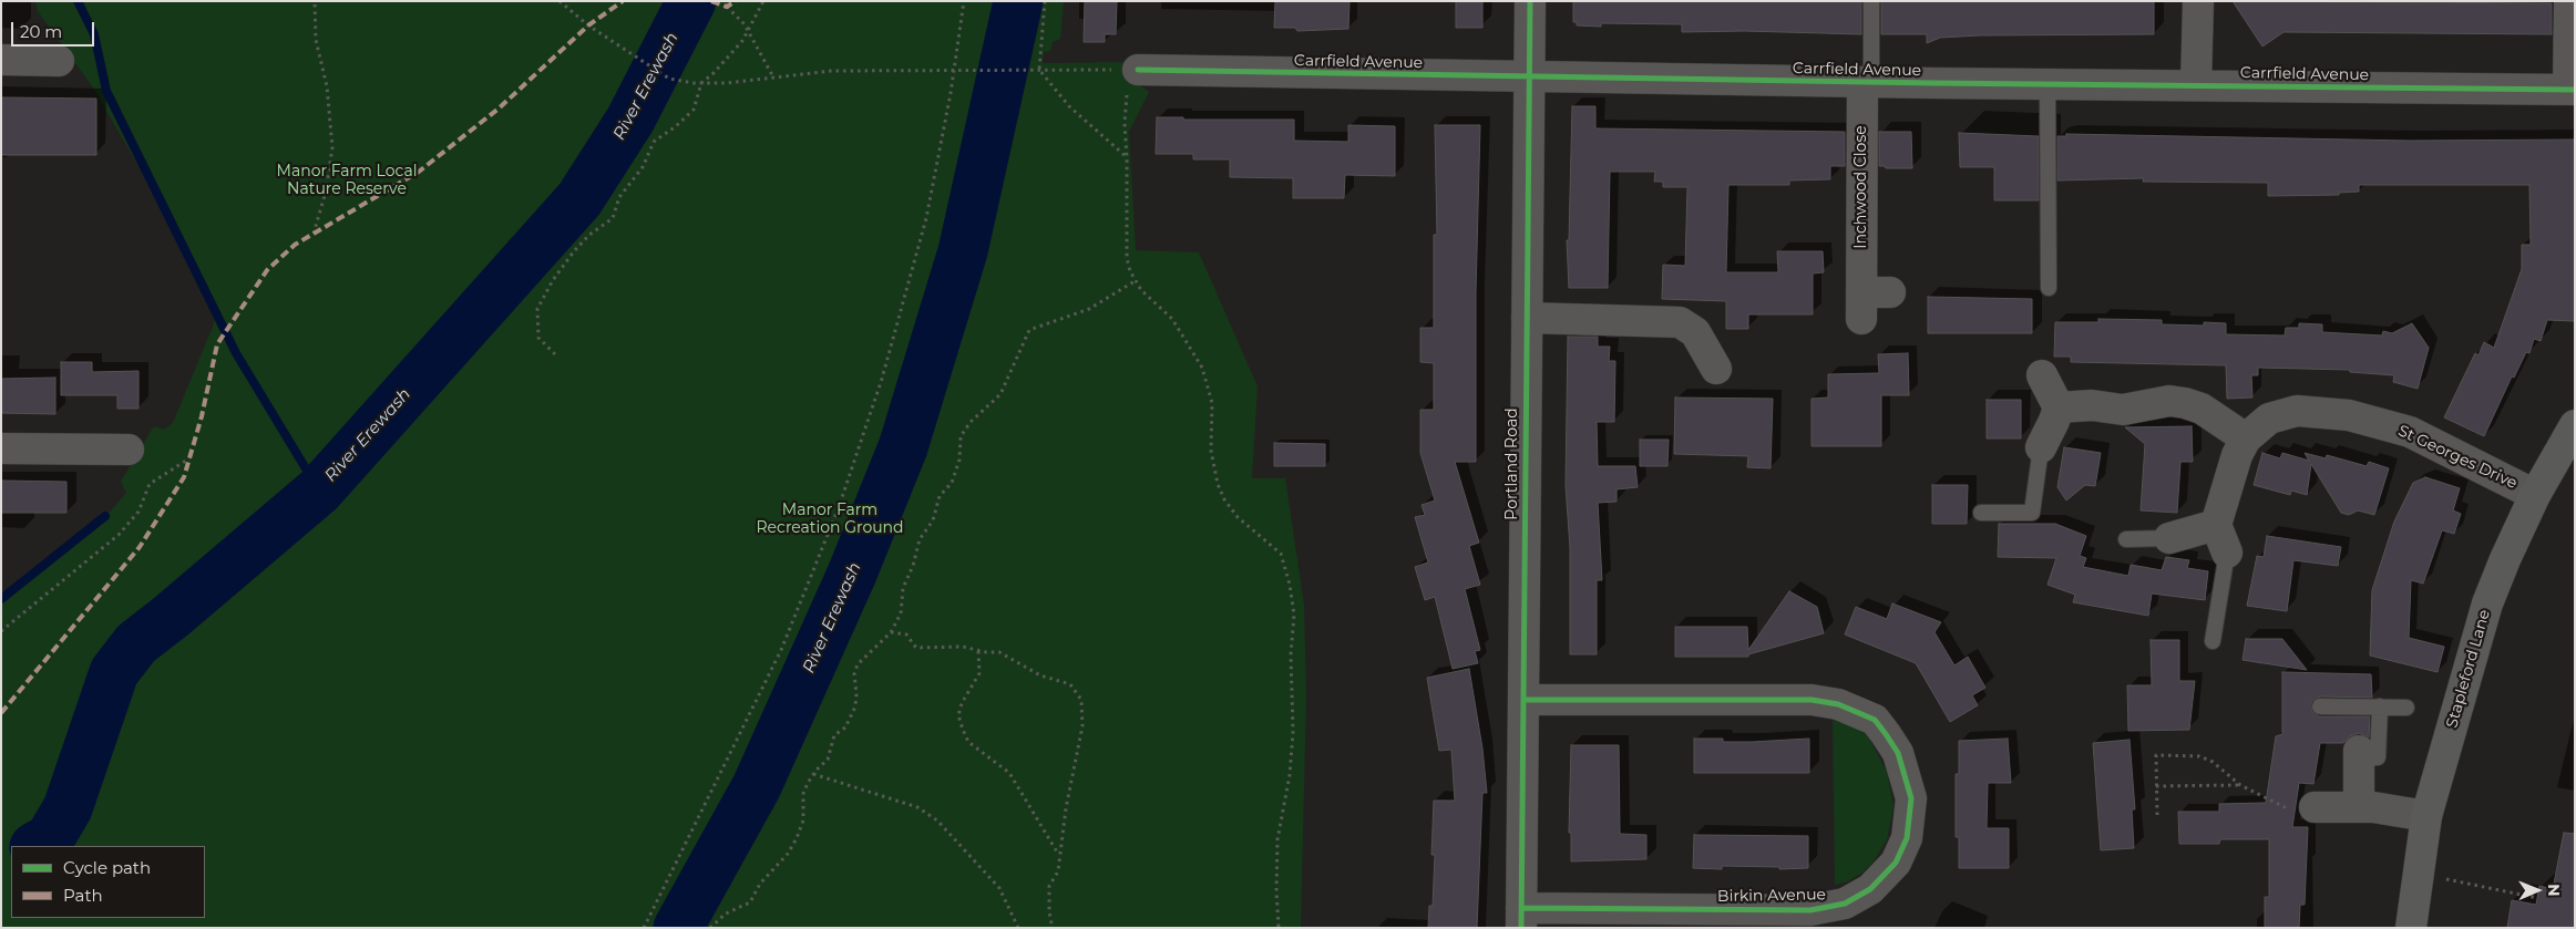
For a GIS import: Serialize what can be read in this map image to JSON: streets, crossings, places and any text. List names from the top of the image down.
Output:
{
  "streets": {
    "main road": ["Stapleford Lane"],
    "street": [
      "Carrfield Avenue",
      "Inchwood Close",
      "St Georges Drive",
      "Portland Road",
      "Birkin Avenue"
    ]
  },
  "crossings": [
    ["Carrfield Avenue", "Inchwood Close"],
    ["Carrfield Avenue", "Portland Road"],
    ["St Georges Drive", "Stapleford Lane"],
    ["Portland Road", "Birkin Avenue"]
  ],
  "water": ["River Erewash"],
  "parks": ["Manor Farm Local Nature Reserve", "Manor Farm Recreation Ground"],
  "legend": ["Cycle path", "Path"],
  "scale_bar": "20 m",
  "north": "right"
}
